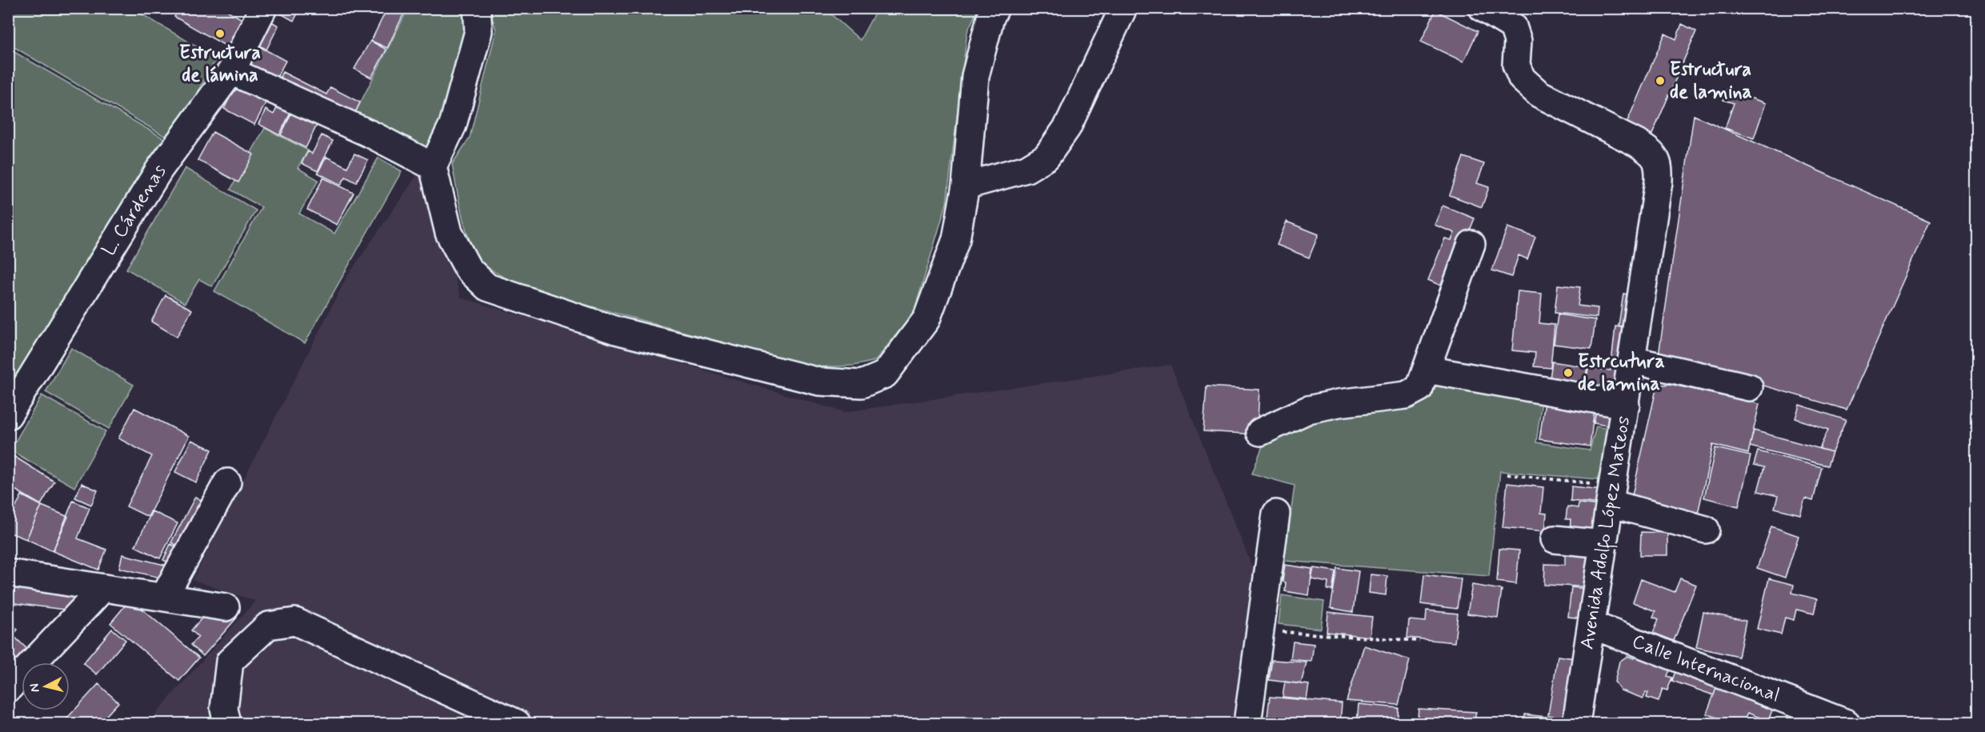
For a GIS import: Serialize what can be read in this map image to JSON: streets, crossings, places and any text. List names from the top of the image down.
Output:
{
  "streets": {
    "street": ["L. Cárdenas", "Avenida Adolfo López Mateos", "Calle Internacional"]
  },
  "crossings": [
    ["Avenida Adolfo López Mateos", "Calle Internacional"]
  ],
  "places": ["Estructura de lámina", "Estructura de lamina", "Estrcutura de lamina"],
  "north": "left"
}
